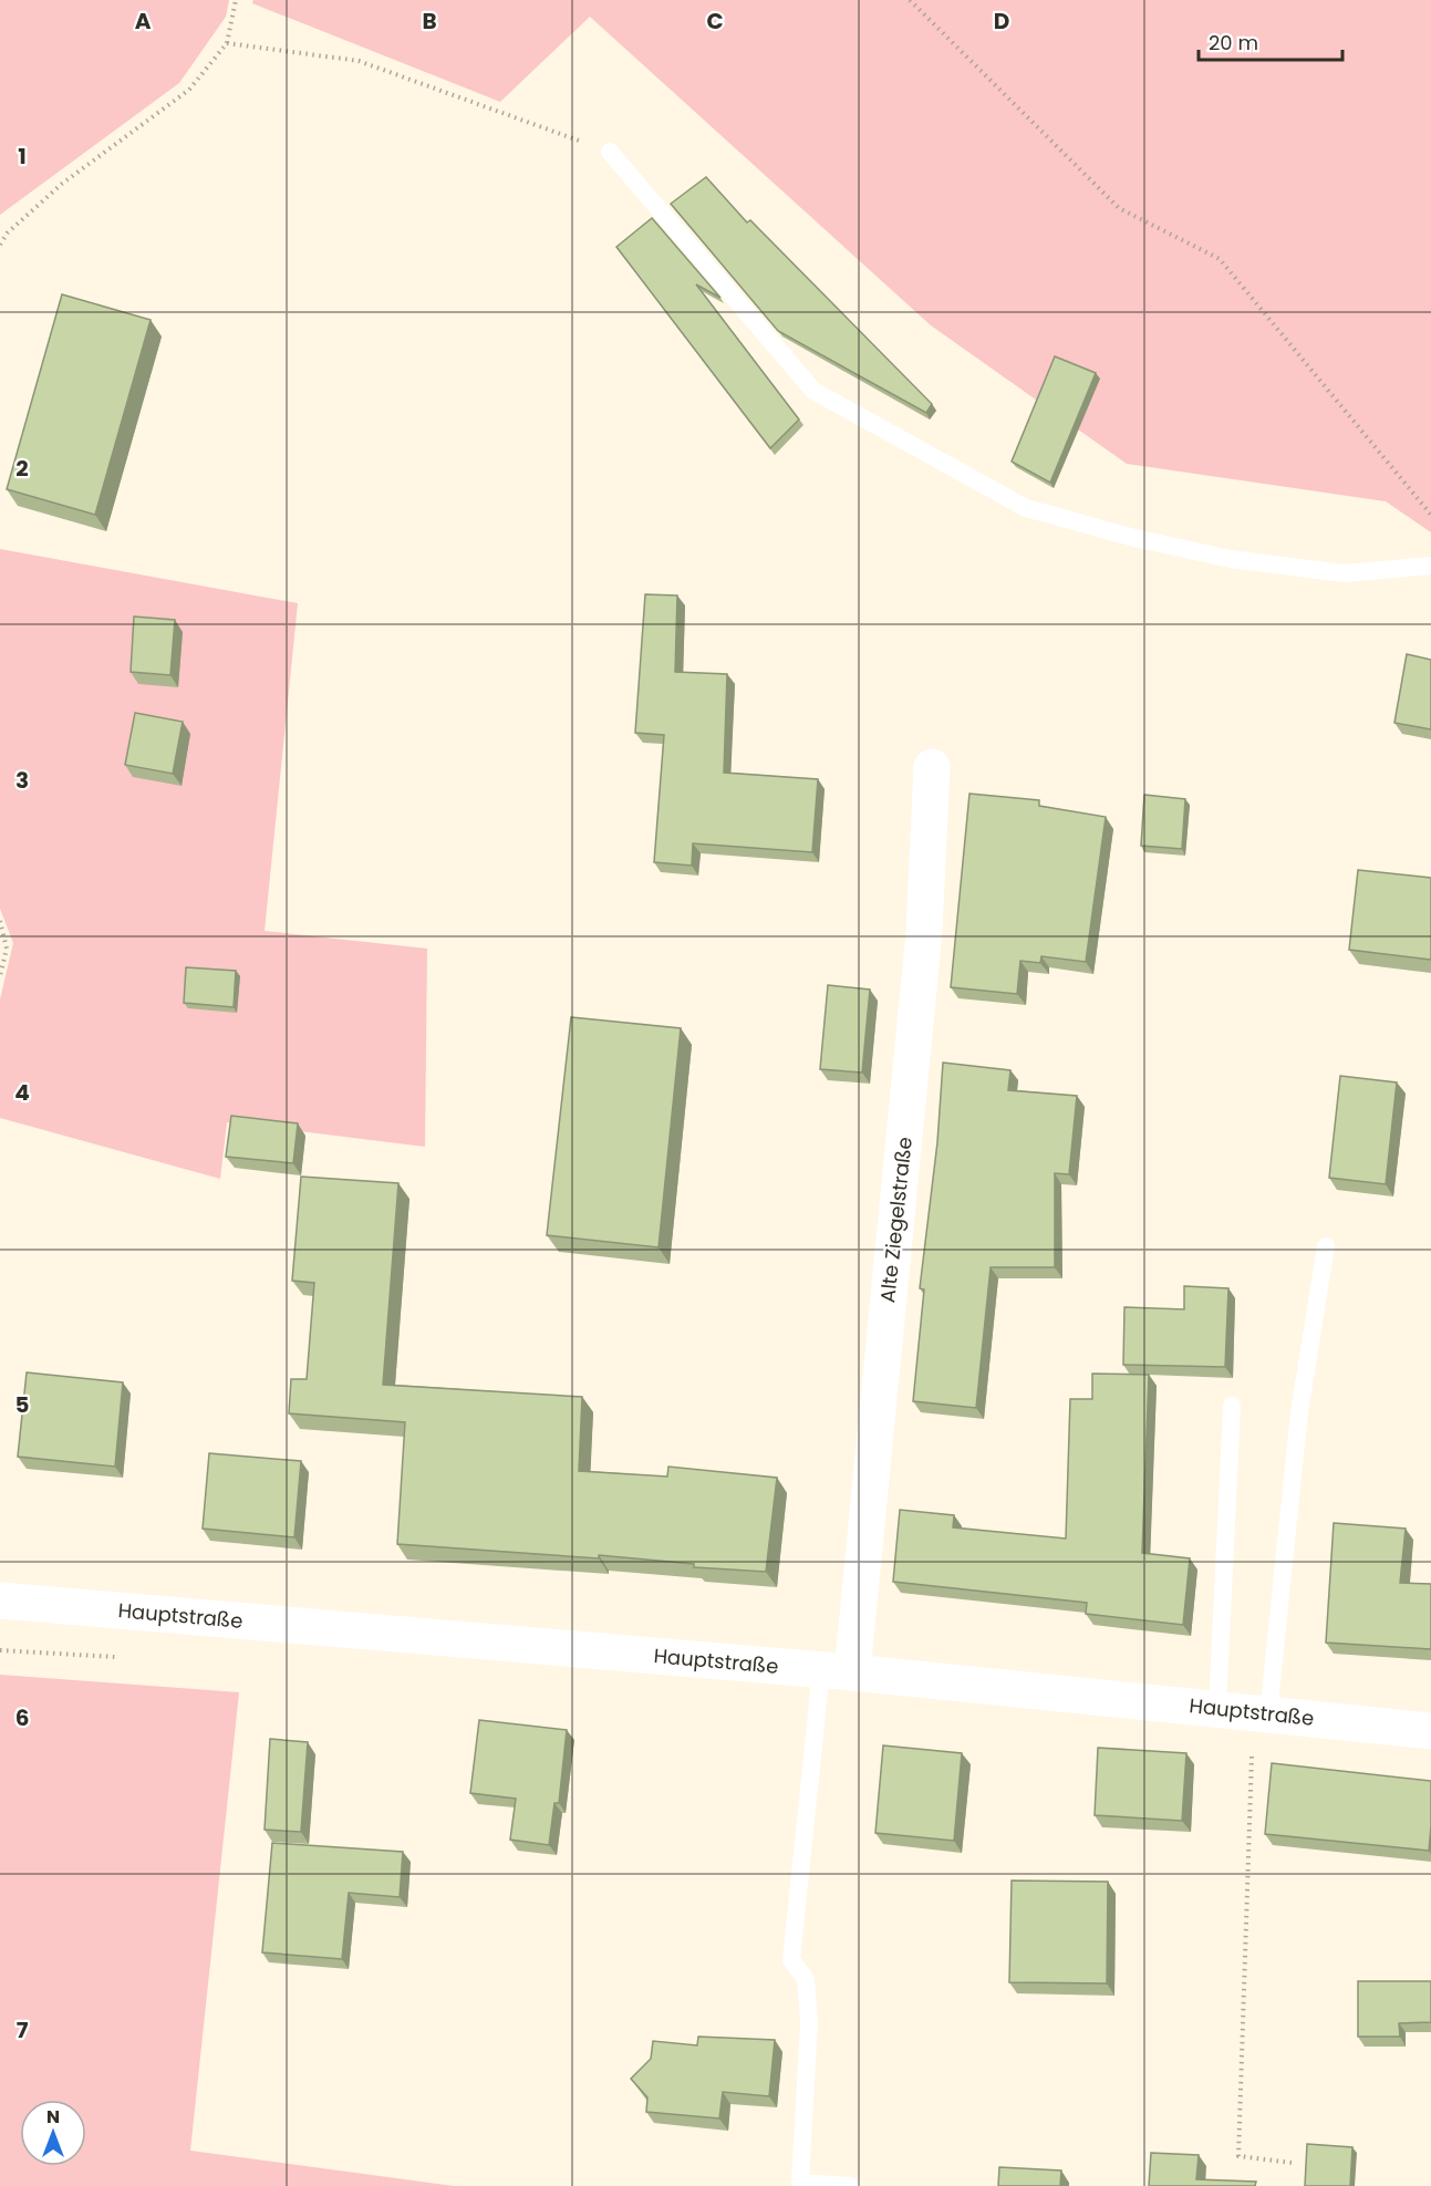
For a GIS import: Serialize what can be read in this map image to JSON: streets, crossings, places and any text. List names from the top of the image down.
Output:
{
  "streets": {
    "main road": ["Alte Ziegelstraße", "Hauptstraße"]
  },
  "crossings": [
    ["Alte Ziegelstraße", "Hauptstraße"]
  ],
  "scale_bar": "20 m",
  "north": "top",
  "grid": {
    "columns": [
      "A",
      "B",
      "C",
      "D"
    ],
    "rows": [
      "1",
      "2",
      "3",
      "4",
      "5",
      "6",
      "7"
    ]
  }
}
